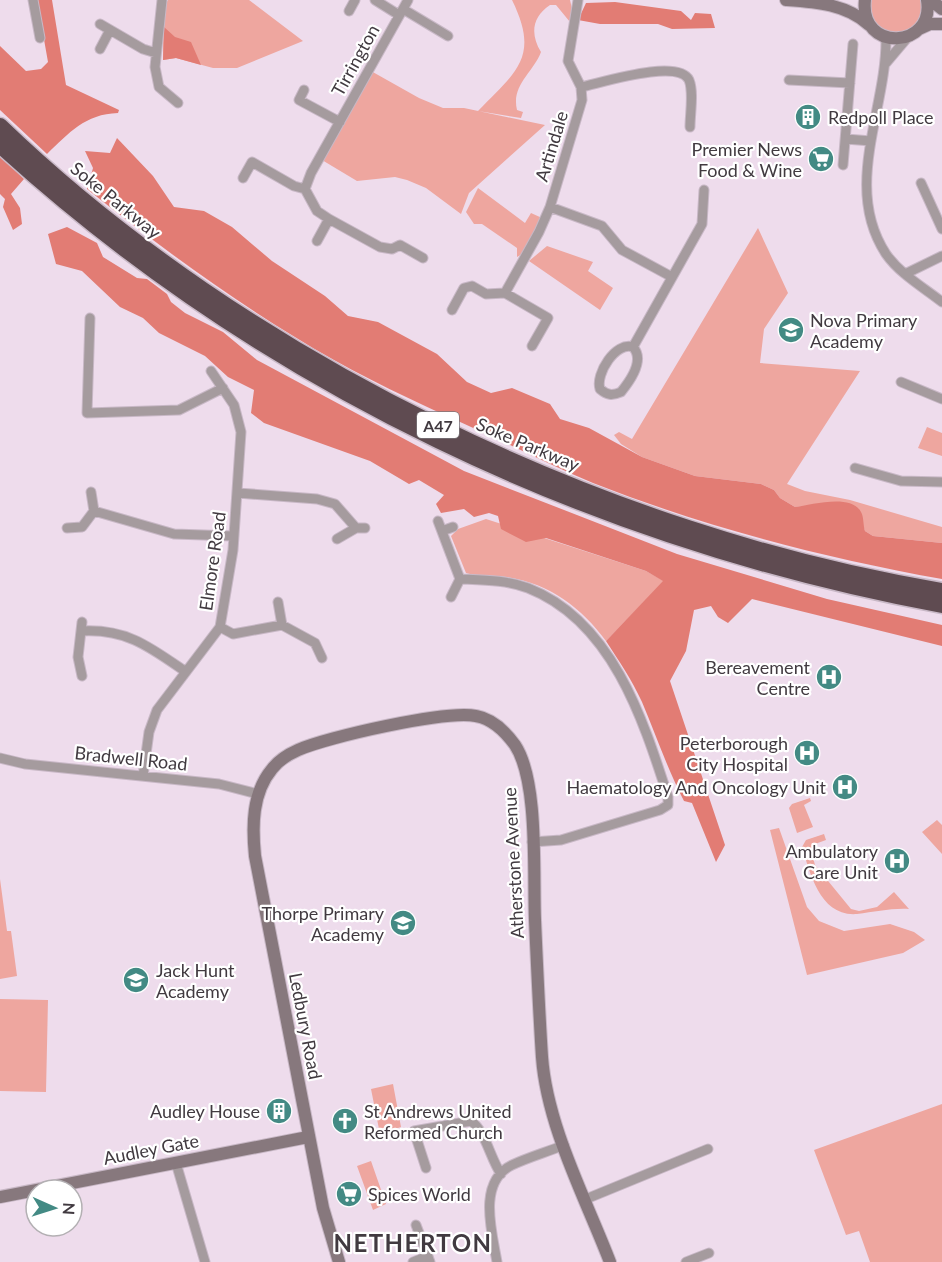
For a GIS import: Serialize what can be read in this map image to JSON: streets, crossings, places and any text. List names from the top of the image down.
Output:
{
  "streets": {
    "highway": ["Soke Parkway", "A47"],
    "street": [
      "Tirrington",
      "Artindale",
      "Elmore Road",
      "Bradwell Road",
      "Atherstone Avenue",
      "Ledbury Road",
      "Audley Gate"
    ]
  },
  "crossings": [
    ["Elmore Road", "Bradwell Road"],
    ["Bradwell Road", "Atherstone Avenue"],
    ["Bradwell Road", "Ledbury Road"],
    ["Atherstone Avenue", "Ledbury Road"],
    ["Ledbury Road", "Audley Gate"]
  ],
  "districts": ["NETHERTON"],
  "places": {
    "building": ["Redpoll Place", "Audley House"],
    "supermarket": ["Premier News Food & Wine", "Spices World"],
    "school or university": ["Nova Primary Academy", "Thorpe Primary Academy", "Jack Hunt Academy"],
    "hospital": [
      "Bereavement Centre",
      "Peterborough City Hospital",
      "Haematology And Oncology Unit",
      "Ambulatory Care Unit"
    ],
    "church": ["St Andrews United Reformed Church"]
  },
  "north": "right"
}
